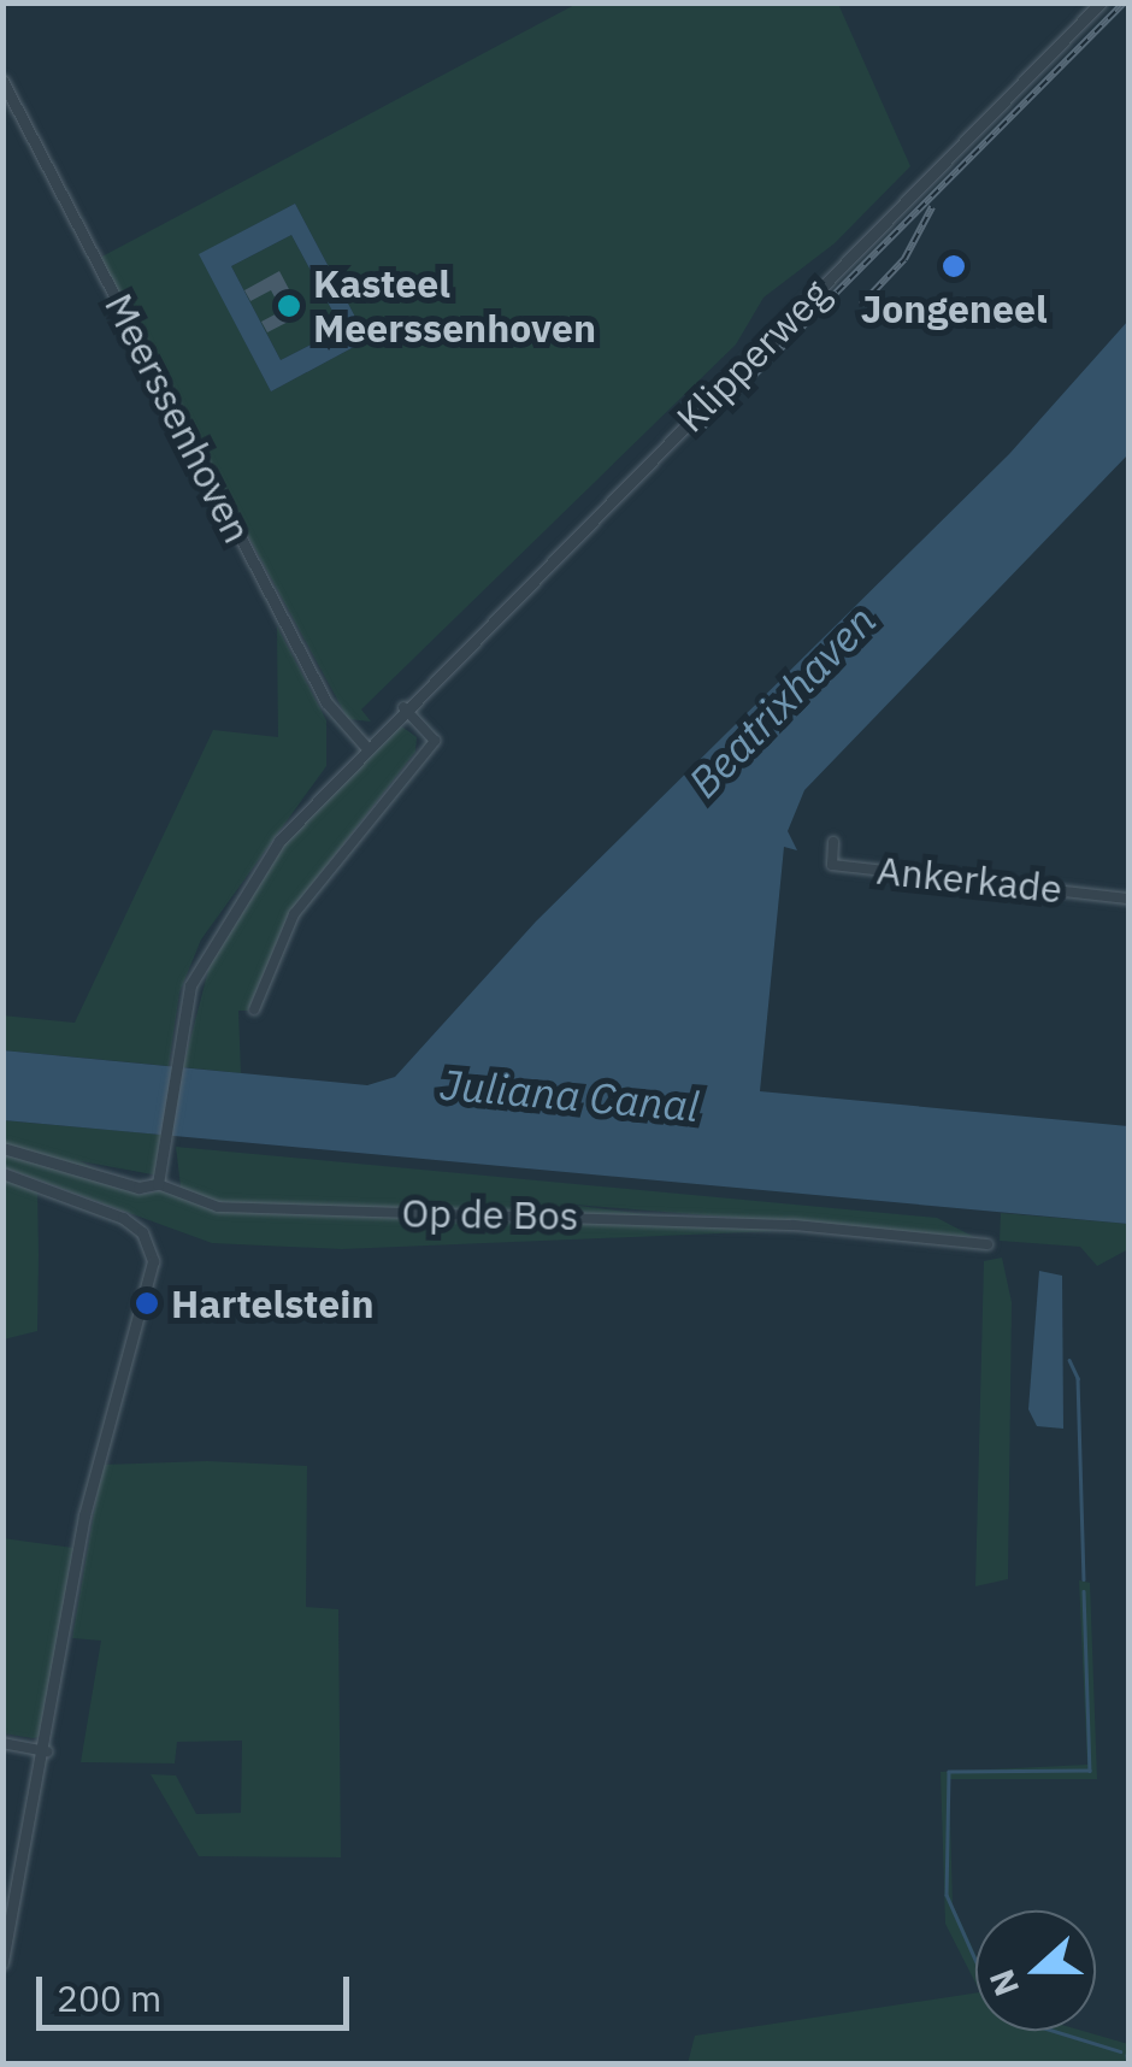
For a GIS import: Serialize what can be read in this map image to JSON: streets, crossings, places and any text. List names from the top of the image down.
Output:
{
  "streets": {
    "street": [
      "Klipperweg",
      "Meerssenhoven",
      "Ankerkade",
      "Op de Bos"
    ]
  },
  "crossings": [
    ["Klipperweg", "Meerssenhoven"],
    ["Klipperweg", "Op de Bos"]
  ],
  "water": ["Beatrixhaven", "Juliana Canal"],
  "places": ["Jongeneel", "Kasteel Meerssenhoven", "Hartelstein"],
  "scale_bar": "200 m",
  "north": "left"
}
